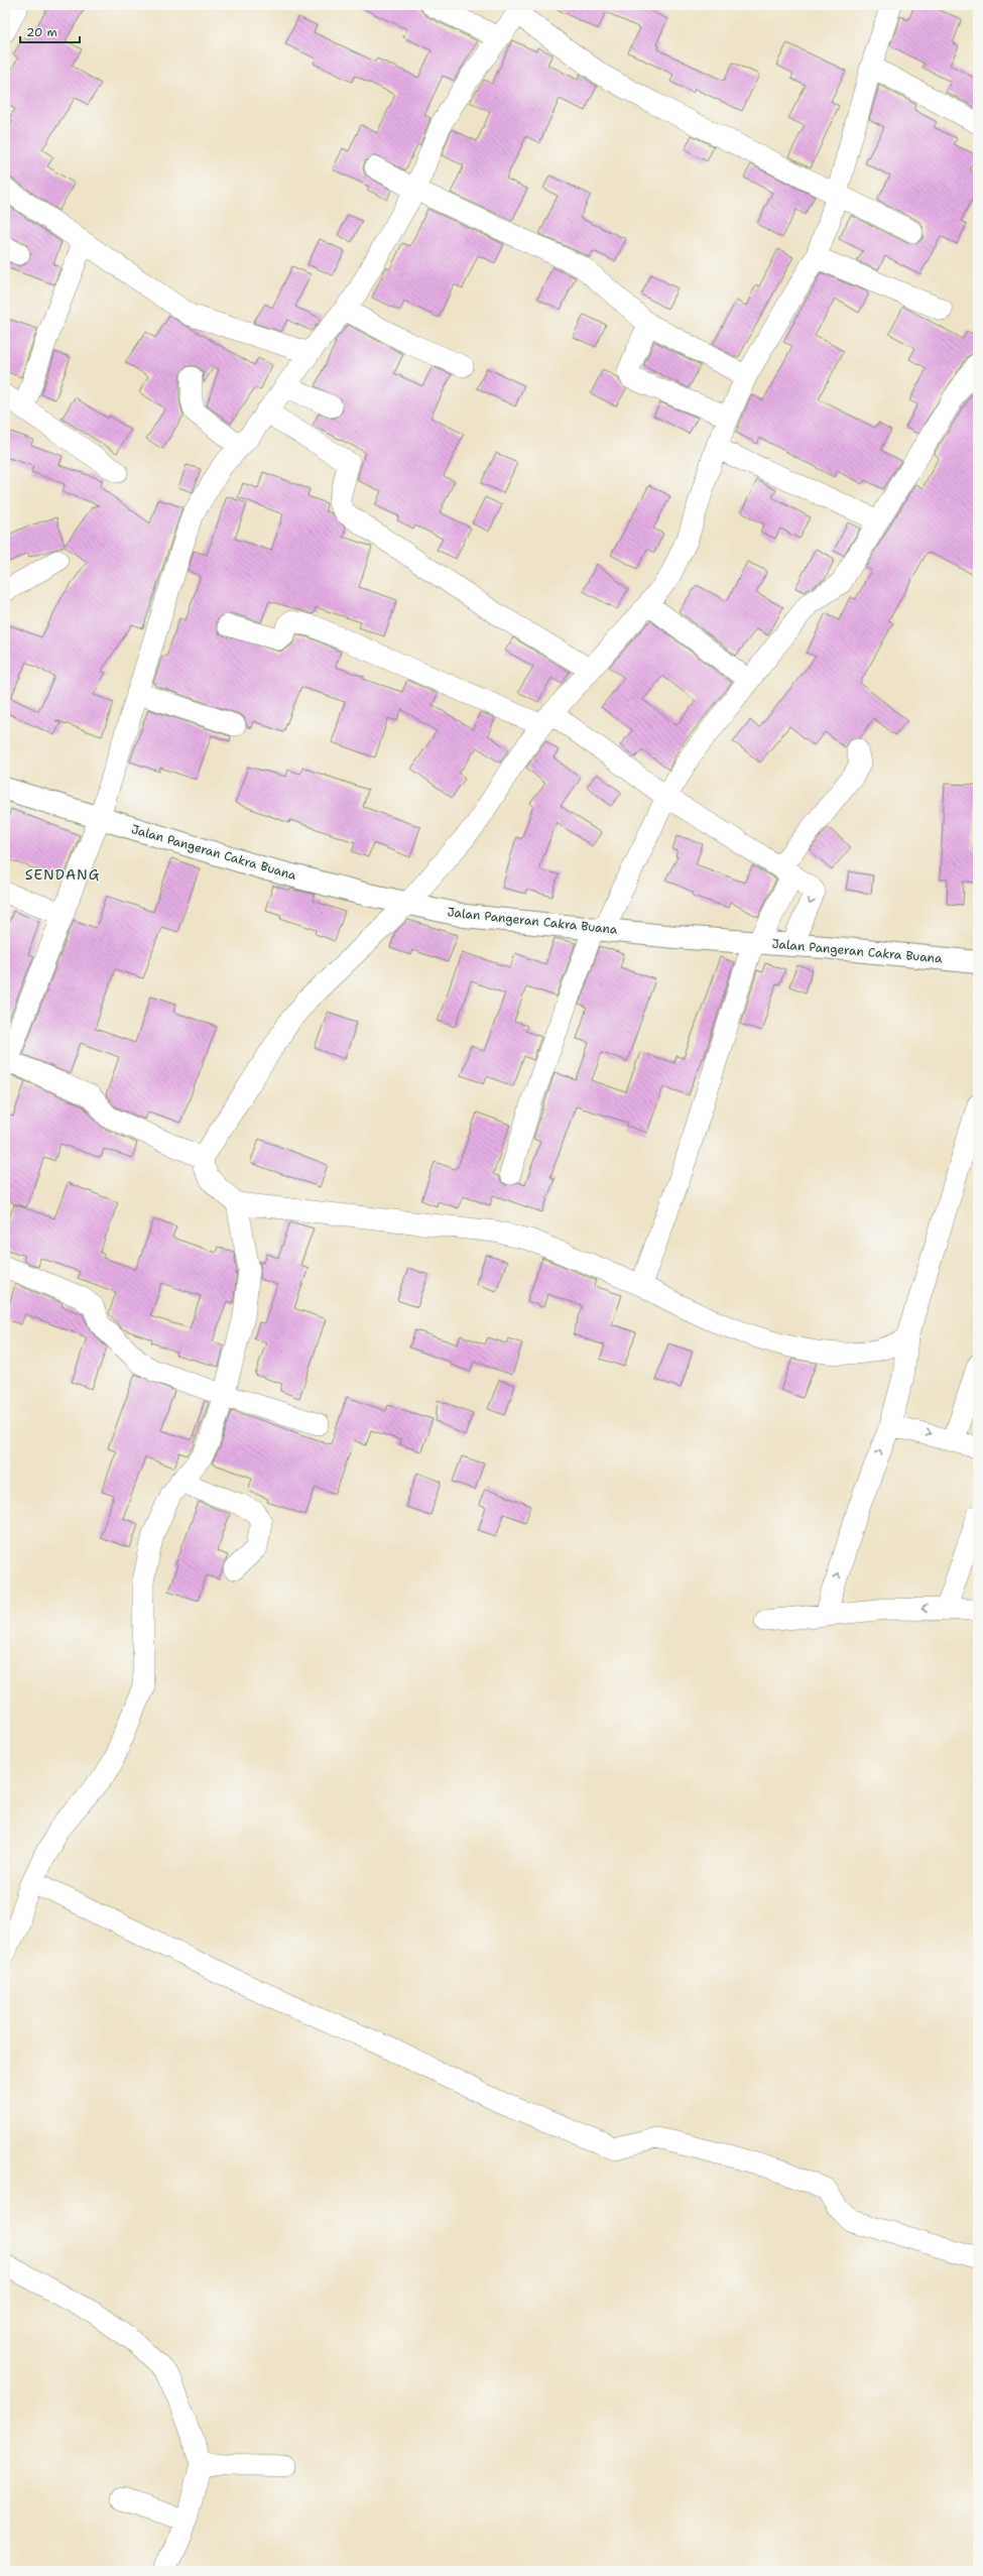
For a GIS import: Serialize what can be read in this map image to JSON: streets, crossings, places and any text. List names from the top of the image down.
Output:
{
  "streets": {
    "main road": ["Jalan Pangeran Cakra Buana"]
  },
  "districts": ["SENDANG"],
  "scale_bar": "20 m"
}
